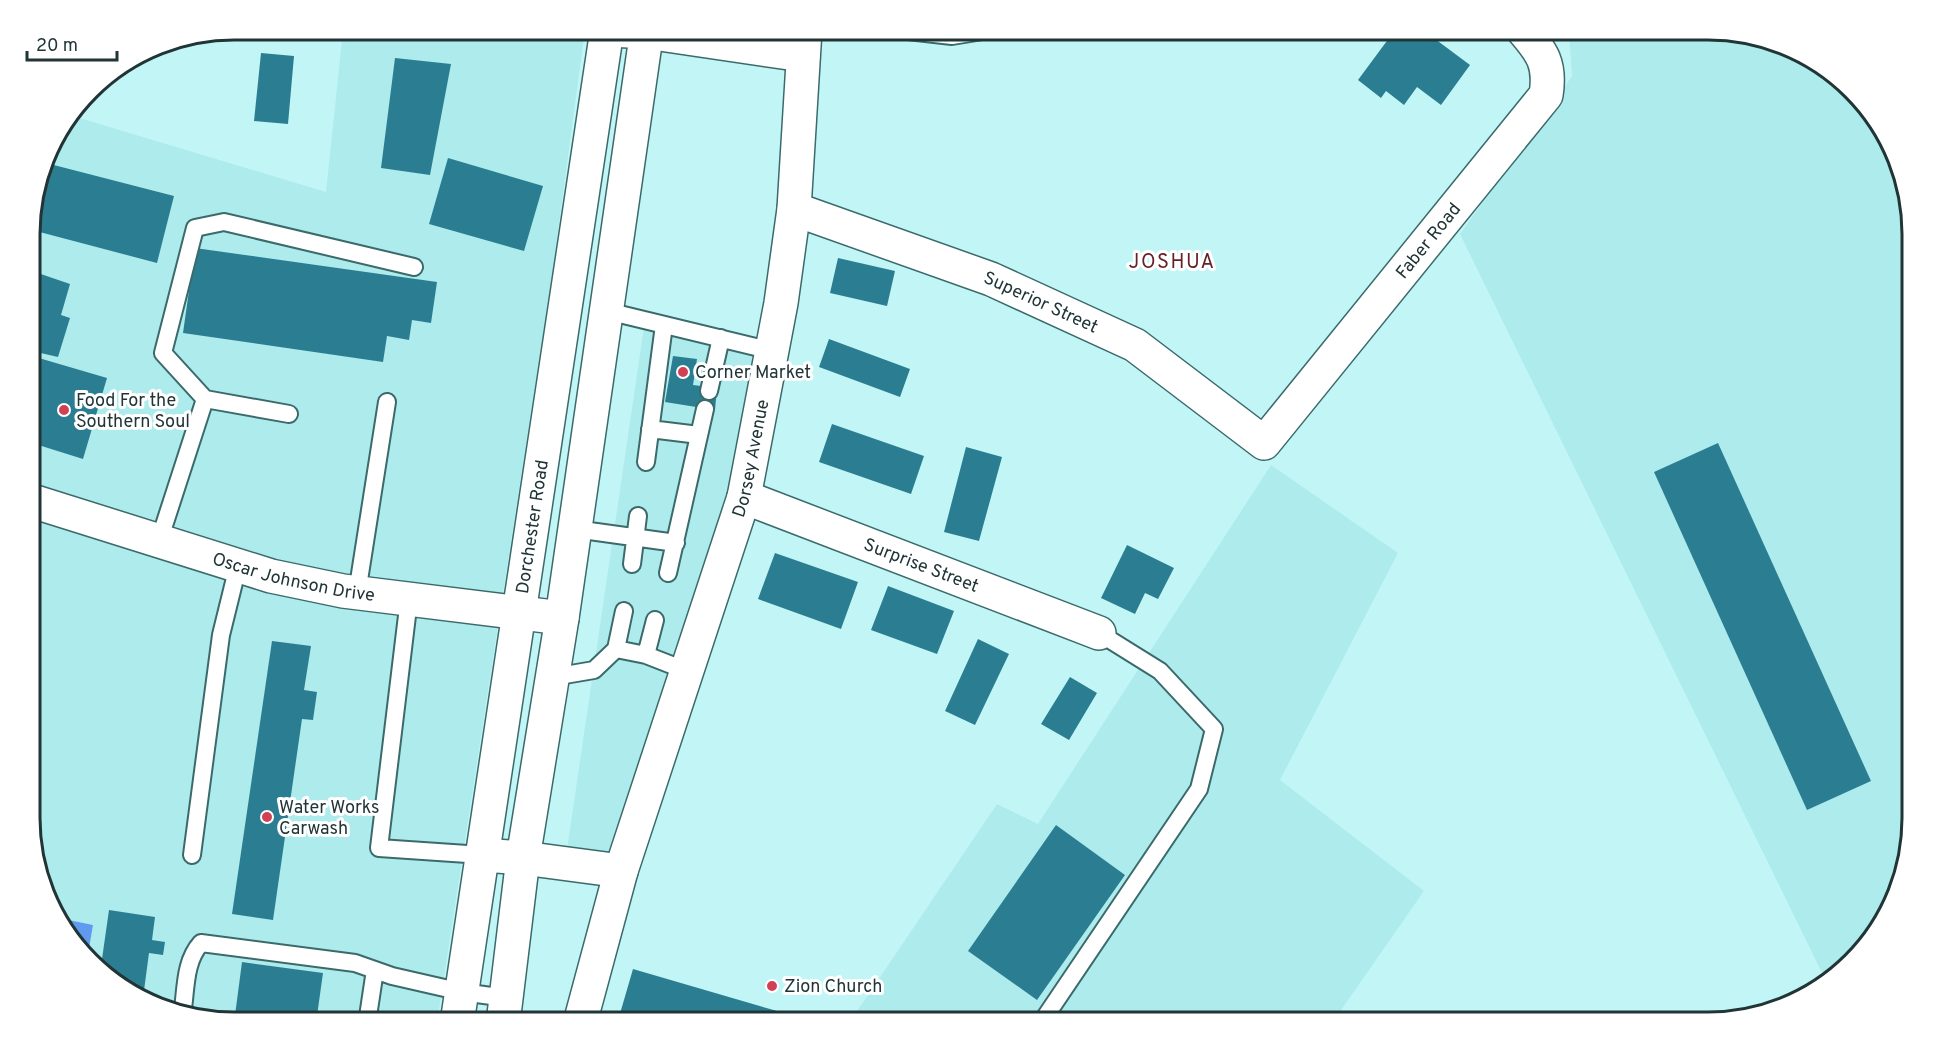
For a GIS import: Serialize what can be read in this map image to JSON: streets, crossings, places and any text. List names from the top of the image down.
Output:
{
  "streets": {
    "street": [
      "Faber Road",
      "Superior Street",
      "Dorsey Avenue",
      "Dorchester Road",
      "Surprise Street",
      "Oscar Johnson Drive"
    ]
  },
  "crossings": [
    ["Faber Road", "Superior Street"],
    ["Superior Street", "Dorsey Avenue"],
    ["Dorsey Avenue", "Surprise Street"],
    ["Dorchester Road", "Oscar Johnson Drive"]
  ],
  "districts": ["JOSHUA"],
  "places": [
    "Corner Market",
    "Food For the Southern Soul",
    "Water Works Carwash",
    "Zion Church"
  ],
  "scale_bar": "20 m"
}
